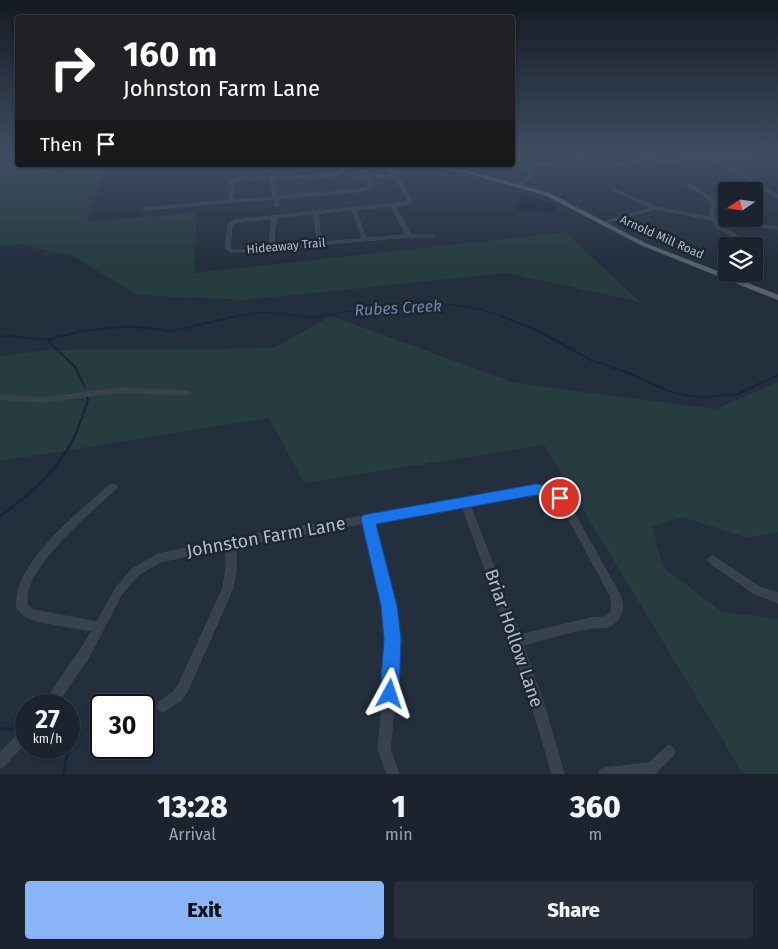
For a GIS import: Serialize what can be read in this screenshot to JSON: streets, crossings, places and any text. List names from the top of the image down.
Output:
{
  "streets": {
    "main road": ["Arnold Mill Road"],
    "street": ["Hideaway Trail", "Johnston Farm Lane", "Briar Hollow Lane"]
  },
  "crossings": [
    ["Johnston Farm Lane", "Briar Hollow Lane"]
  ],
  "water": ["Rubes Creek"],
  "north": "left",
  "page": {
    "turn": ["160 m", "Johnston Farm Lane"],
    "then": "Then",
    "speed": "27 km/h",
    "limit": "30",
    "eta": [
      "13:28",
      "Arrival",
      "1",
      "min",
      "360",
      "m"
    ],
    "buttons": ["Exit", "Share"]
  }
}
